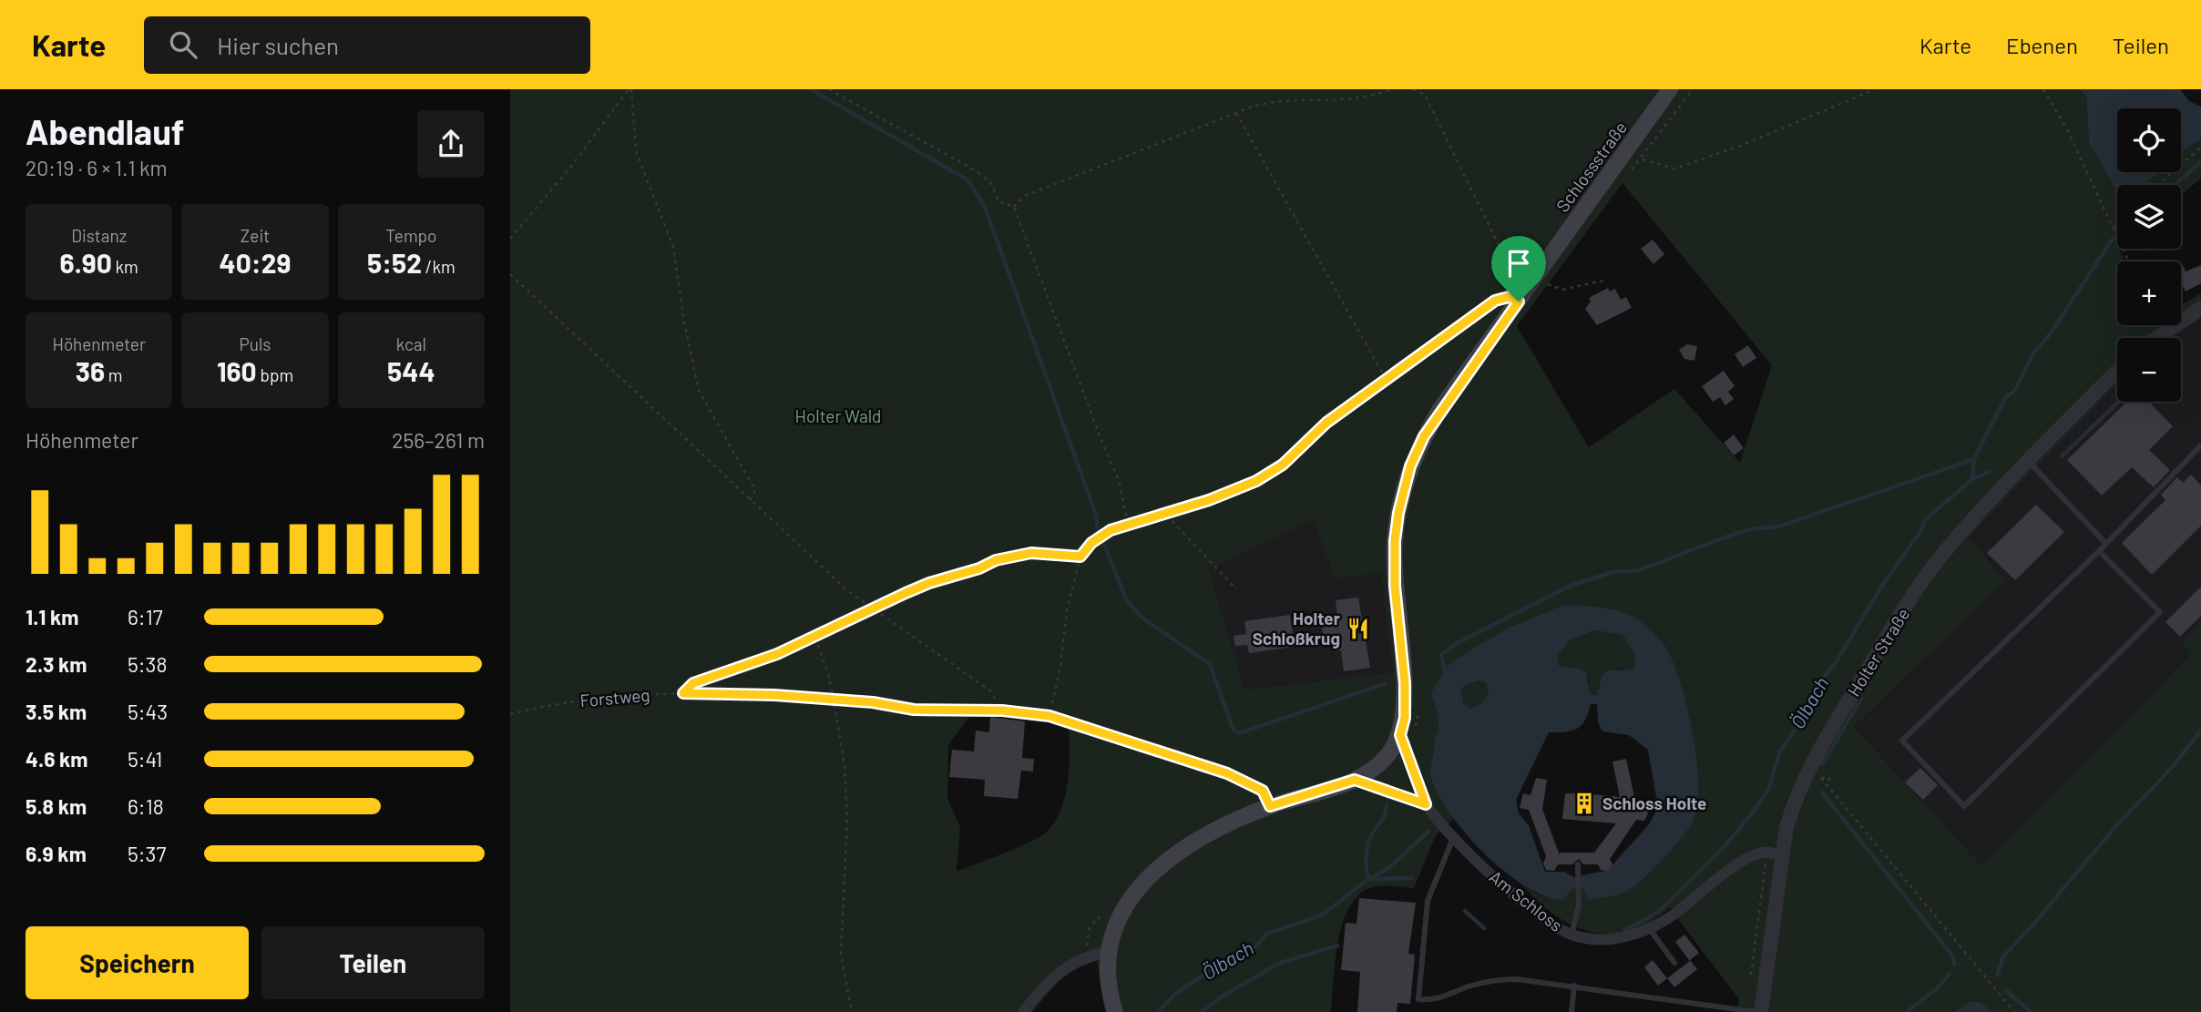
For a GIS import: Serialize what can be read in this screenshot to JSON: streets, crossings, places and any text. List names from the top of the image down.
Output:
{
  "streets": {
    "main road": ["Schlossstraße"],
    "street": ["Holter Straße", "Am Schloss"],
    "path": ["Forstweg"]
  },
  "crossings": [
    ["Schlossstraße", "Am Schloss"],
    ["Holter Straße", "Am Schloss"]
  ],
  "water": ["Ölbach"],
  "parks": ["Holter Wald"],
  "places": {
    "restaurant": ["Holter Schloßkrug"],
    "building": ["Schloss Holte"]
  },
  "page": {
    "header": "Karte",
    "search": "Hier suchen",
    "nav": ["Karte", "Ebenen", "Teilen"],
    "heading": ["Abendlauf", "20:19 · 6 × 1.1 km"],
    "map_buttons": ["+", "−"],
    "stats": [
      ["Distanz", "6.90 km"],
      ["Zeit", "40:29"],
      ["Tempo", "5:52 /km"],
      ["Höhenmeter", "36 m"],
      ["Puls", "160 bpm"],
      ["kcal", "544"]
    ],
    "chart": ["Höhenmeter", "256–261 m"],
    "list": [
      {
        "name": "1.1 km",
        "note": "6:17"
      },
      {
        "name": "2.3 km",
        "note": "5:38"
      },
      {
        "name": "3.5 km",
        "note": "5:43"
      },
      {
        "name": "4.6 km",
        "note": "5:41"
      },
      {
        "name": "5.8 km",
        "note": "6:18"
      },
      {
        "name": "6.9 km",
        "note": "5:37"
      }
    ],
    "buttons": ["Speichern", "Teilen"]
  }
}
